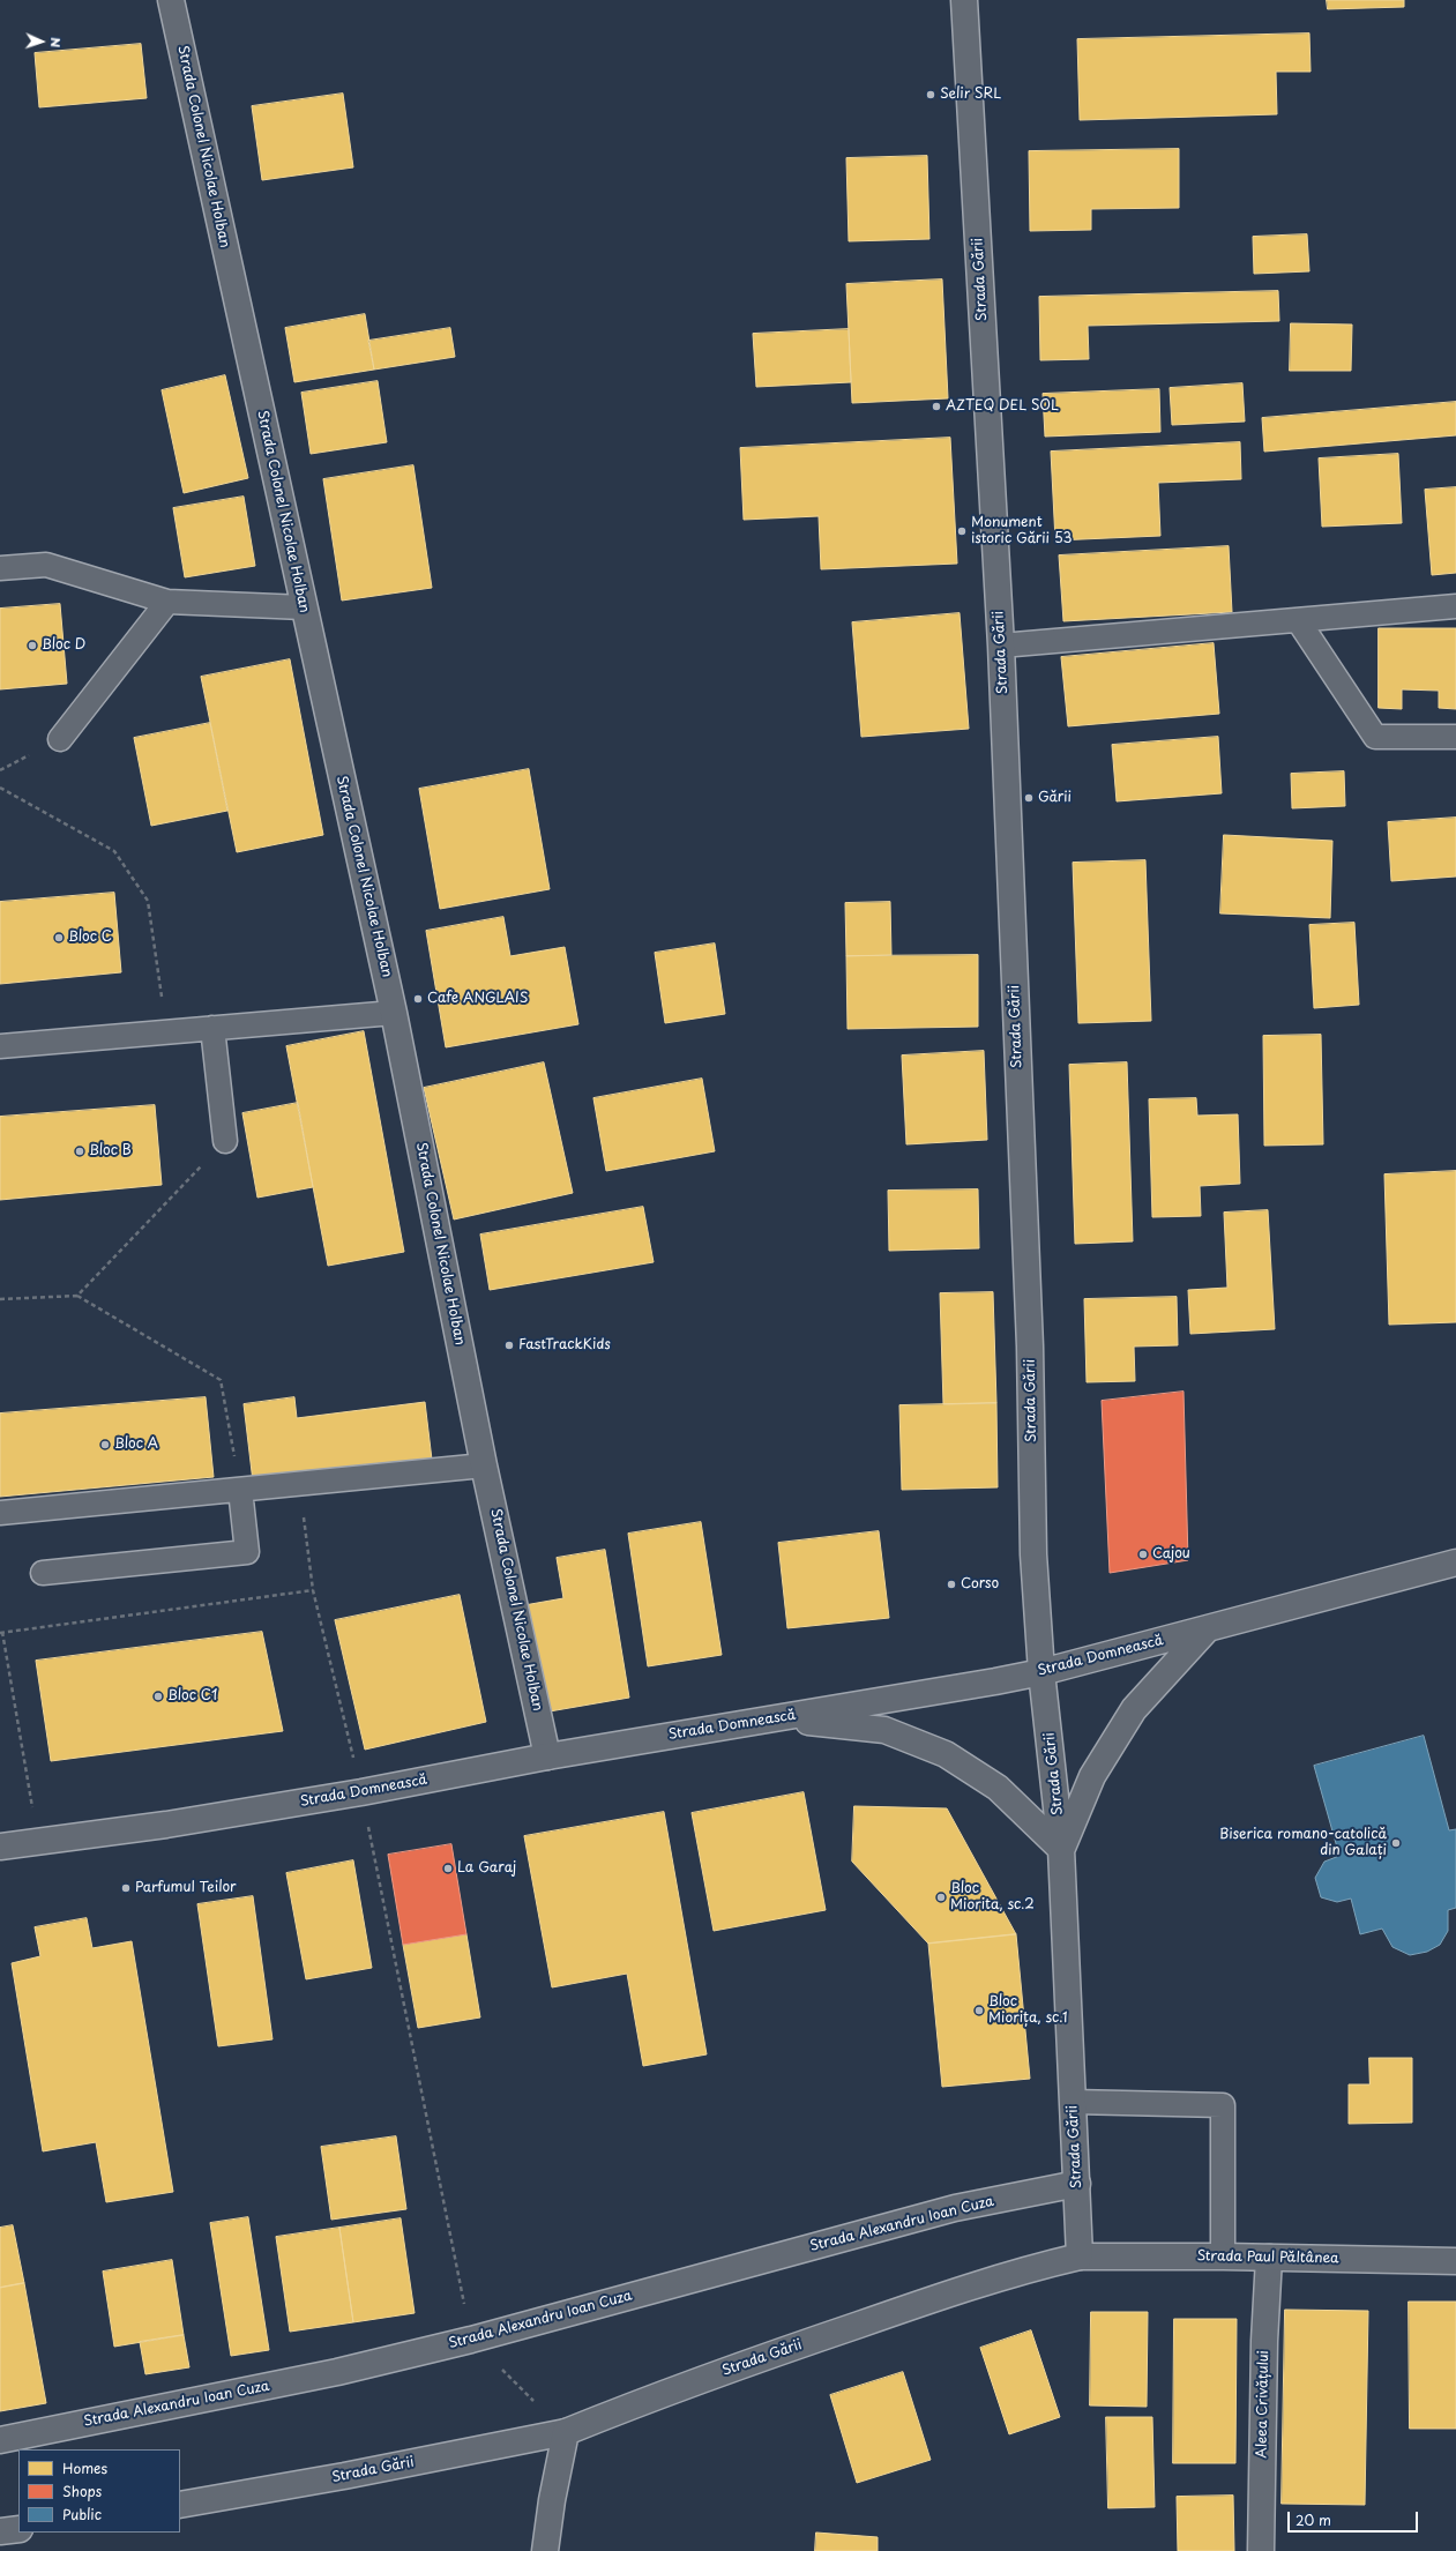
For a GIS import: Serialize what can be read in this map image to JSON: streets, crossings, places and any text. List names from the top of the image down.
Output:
{
  "streets": {
    "main road": [
      "Strada Colonel Nicolae Holban",
      "Strada Gării",
      "Strada Domnească",
      "Strada Alexandru Ioan Cuza",
      "Strada Paul Păltânea",
      "Aleea Crivățului"
    ]
  },
  "crossings": [
    ["Strada Colonel Nicolae Holban", "Strada Domnească"],
    ["Strada Gării", "Strada Domnească"],
    ["Strada Gării", "Strada Alexandru Ioan Cuza"],
    ["Strada Gării", "Strada Paul Păltânea"],
    ["Strada Paul Păltânea", "Aleea Crivățului"]
  ],
  "places": [
    "Selir SRL",
    "AZTEQ DEL SOL",
    "Monument istoric Gării 53",
    "Bloc D",
    "Gării",
    "Bloc C",
    "Cafe ANGLAIS",
    "Bloc B",
    "FastTrackKids",
    "Bloc A",
    "Cajou",
    "Corso",
    "Bloc C1",
    "Biserica romano-catolică din Galați",
    "La Garaj",
    "Parfumul Teilor",
    "Bloc Miorita, sc.2",
    "Bloc Miorița, sc.1"
  ],
  "legend": ["Homes", "Shops", "Public"],
  "scale_bar": "20 m",
  "north": "right"
}
